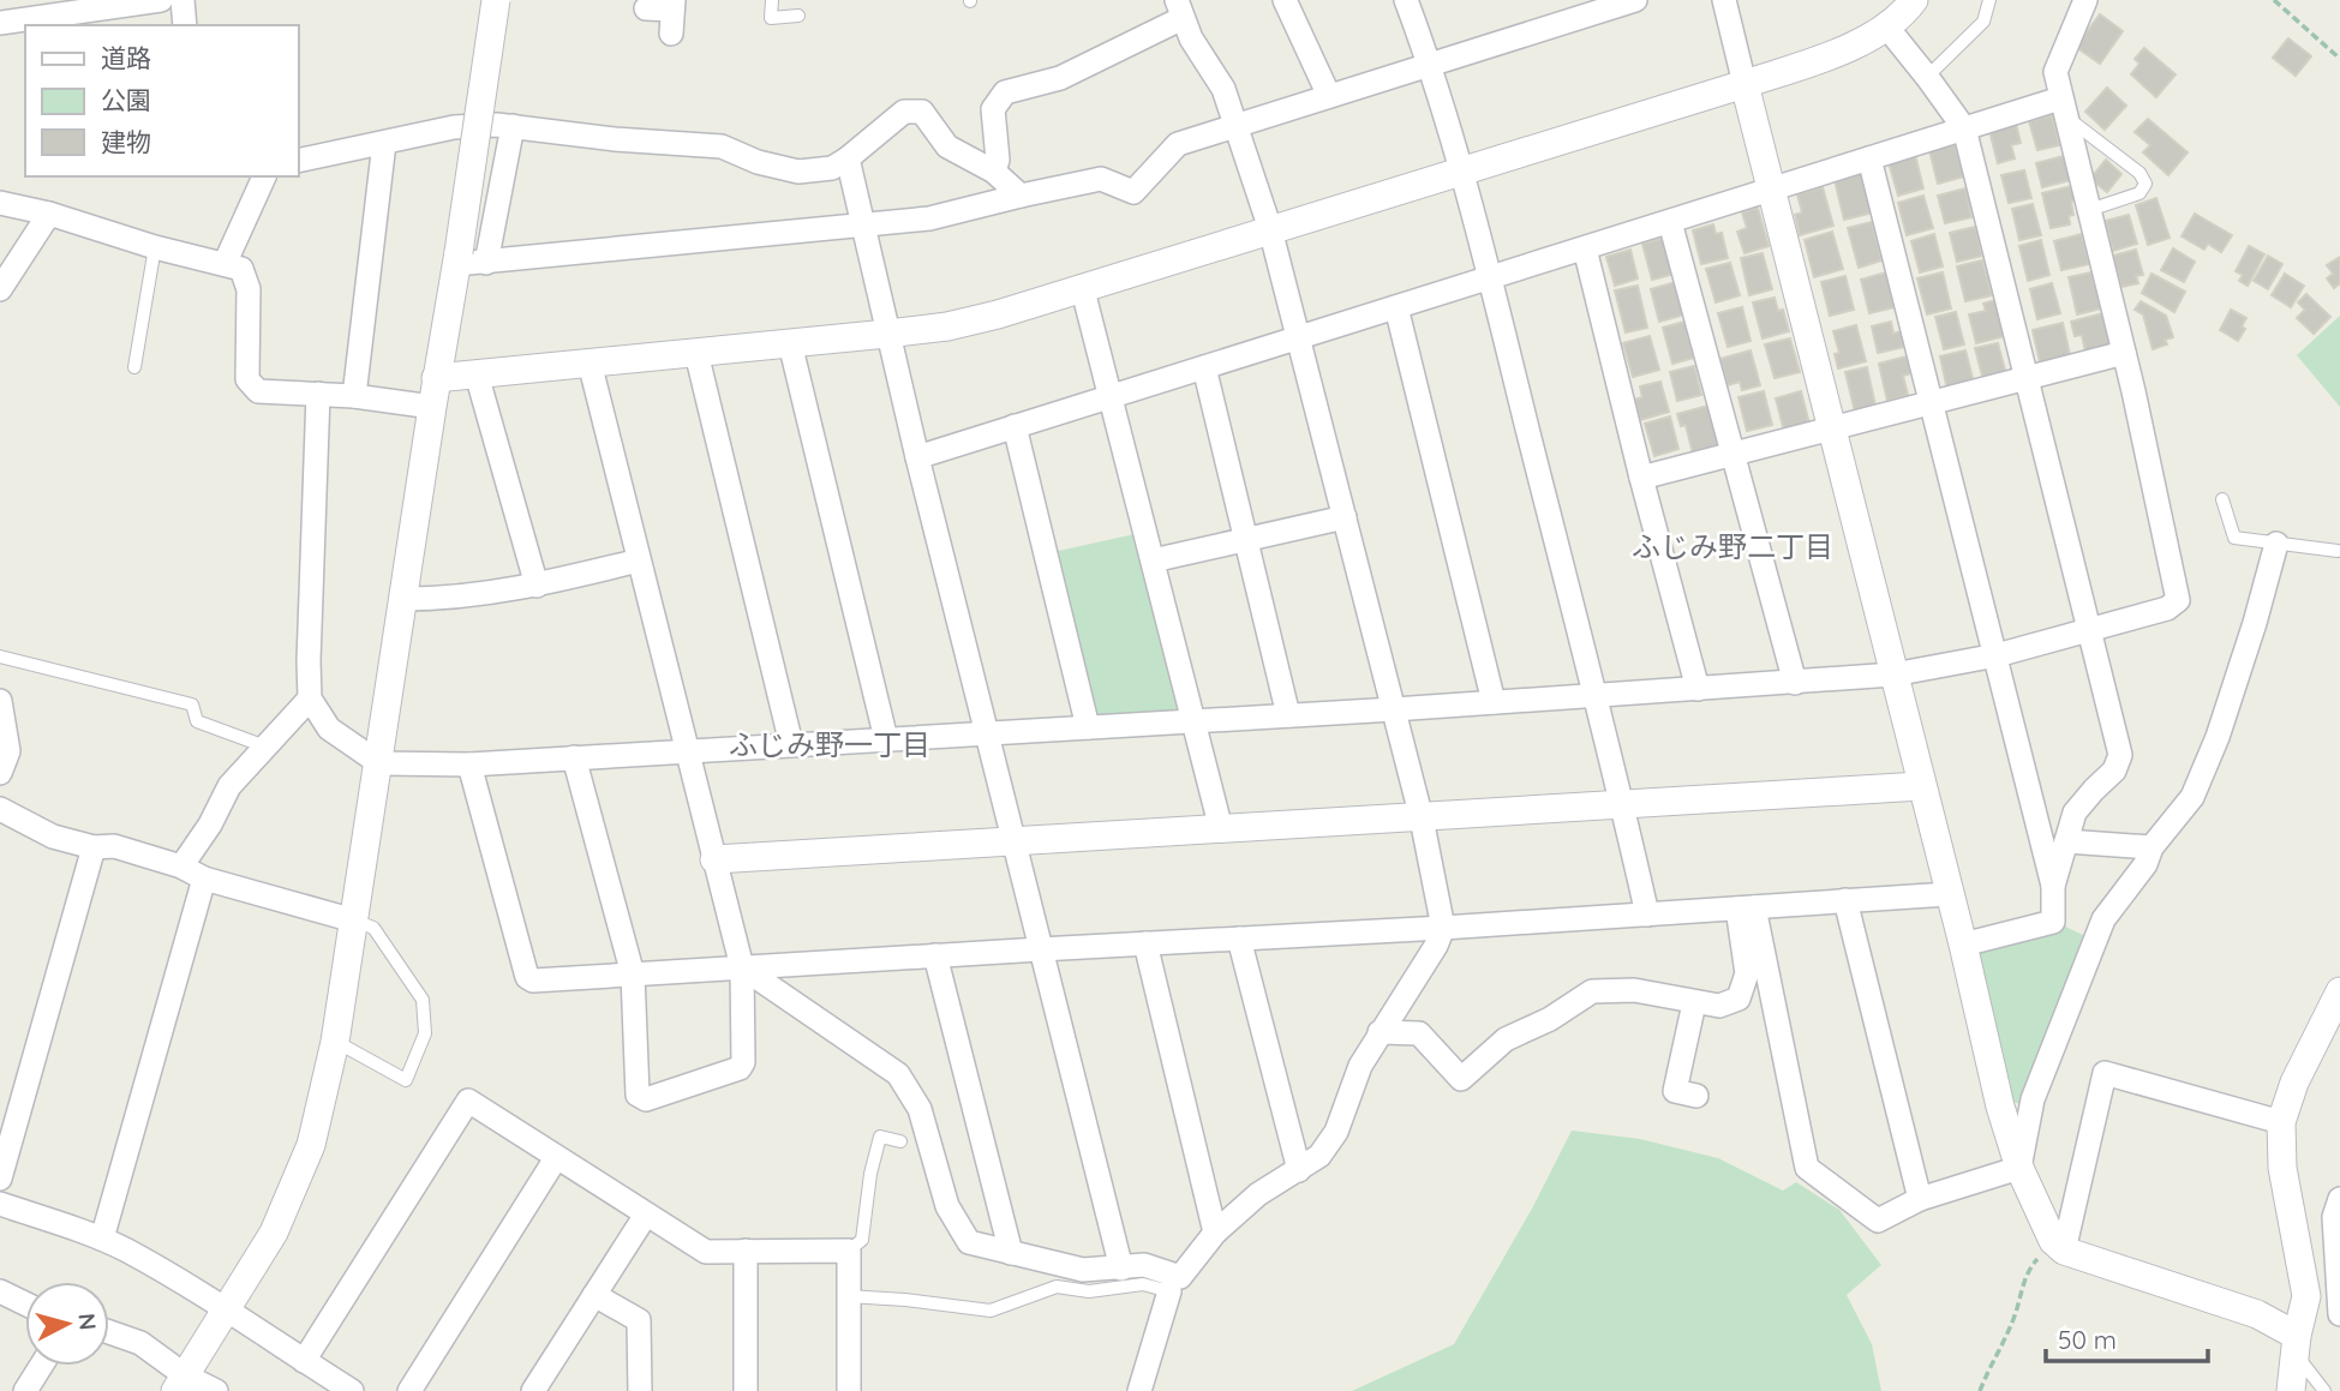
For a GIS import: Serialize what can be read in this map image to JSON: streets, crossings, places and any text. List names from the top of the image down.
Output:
{
  "districts": ["ふじみ野二丁目", "ふじみ野一丁目"],
  "legend": ["道路", "公園", "建物"],
  "scale_bar": "50 m",
  "north": "right"
}
